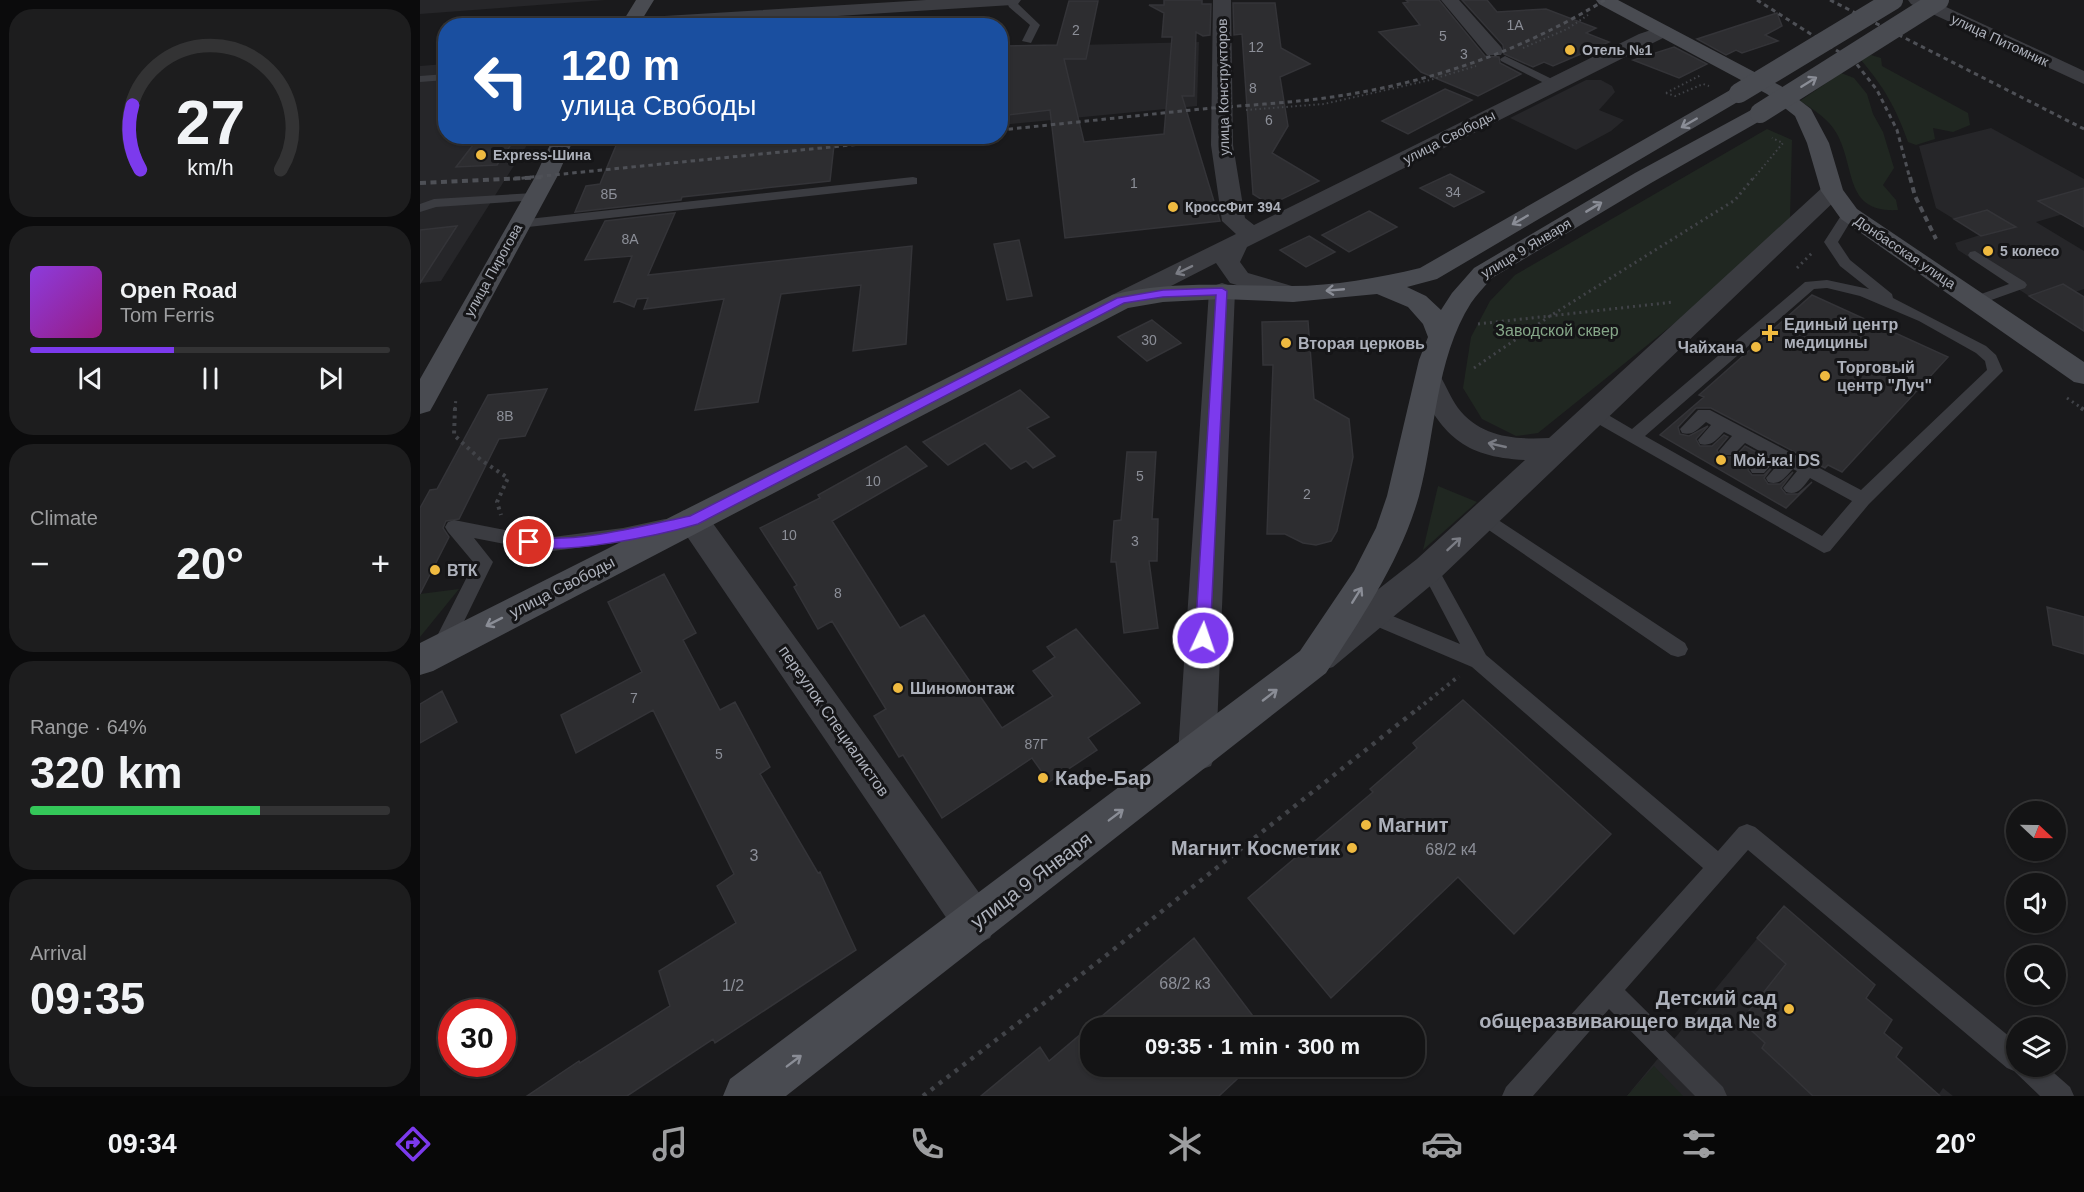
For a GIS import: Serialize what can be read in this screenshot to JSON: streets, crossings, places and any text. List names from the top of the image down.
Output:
{
  "streets": {
    "main road": [
      "улица Свободы",
      "улица 9 Января",
      "Донбасская улица",
      "улица Пирогова"
    ],
    "street": ["улица Питомник", "улица Конструкторов", "переулок Специалистов"]
  },
  "crossings": [
    ["улица Конструкторов", "улица Свободы"],
    ["улица Свободы", "улица 9 Января"],
    ["улица Свободы", "Донбасская улица"],
    ["улица Свободы", "переулок Специалистов"],
    ["улица 9 Января", "Донбасская улица"],
    ["улица 9 Января", "переулок Специалистов"]
  ],
  "parks": ["Заводской сквер"],
  "places": {
    "other": [
      "Отель №1",
      "Express-Шина",
      "КроссФит 394",
      "5 колесо",
      "Вторая церковь",
      "Чайхана",
      "Торговый центр \"Луч\"",
      "Мой-ка! DS",
      "ВТК",
      "Шиномонтаж",
      "Кафе-Бар",
      "Магнит",
      "Магнит Косметик",
      "Детский сад общеразвивающего вида № 8"
    ],
    "health": ["Единый центр медицины"]
  },
  "house_numbers": [
    "1А",
    "2",
    "5",
    "12",
    "3",
    "8",
    "6",
    "1",
    "34",
    "8Б",
    "8А",
    "30",
    "8В",
    "5",
    "10",
    "2",
    "10",
    "3",
    "8",
    "7",
    "87Г",
    "5",
    "68/2 к4",
    "3",
    "68/2 к3",
    "1/2"
  ],
  "north": "right",
  "page": {
    "turn": ["120 m", "улица Свободы"],
    "song": ["Open Road", "Tom Ferris"],
    "tile": [
      "Climate",
      ["Range · 64%", "320 km"],
      ["Arrival", "09:35"]
    ],
    "heat": ["−", "20°", "+"],
    "limit": "30",
    "trip": "09:35 · 1 min · 300 m",
    "tabs": ["09:34", "20°"],
    "gauge": ["27", "km/h"]
  }
}
